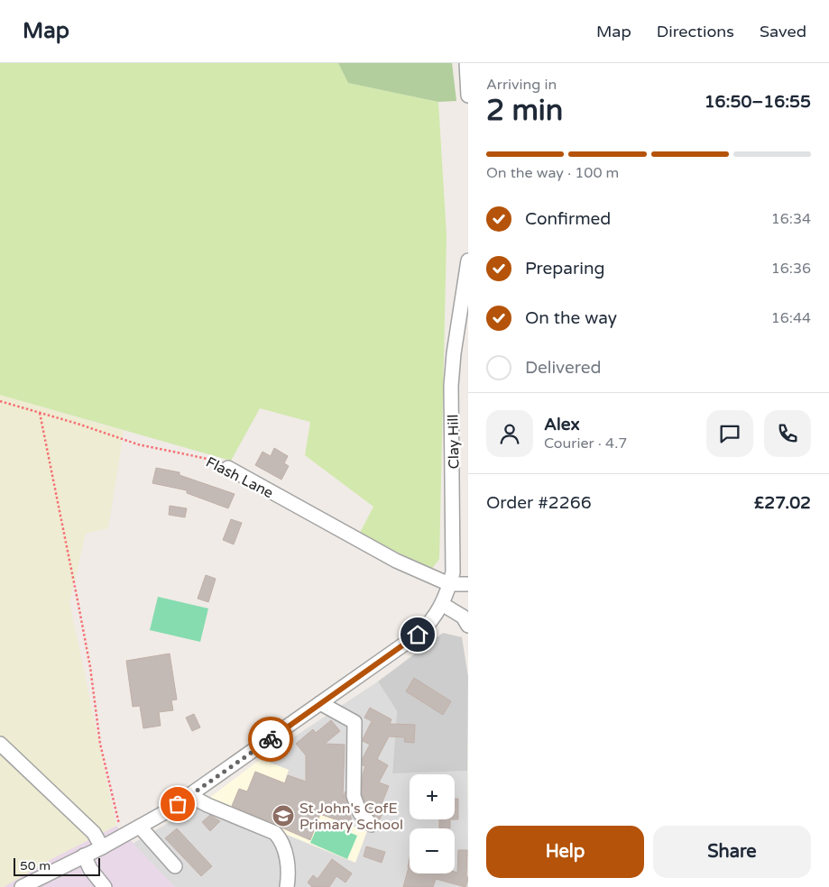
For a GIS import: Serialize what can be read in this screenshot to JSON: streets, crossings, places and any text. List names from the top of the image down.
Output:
{
  "streets": {
    "street": ["Clay Hill", "Flash Lane"]
  },
  "crossings": [
    ["Clay Hill", "Flash Lane"]
  ],
  "places": {
    "school or university": ["St John's CofE Primary School"]
  },
  "scale_bar": "50 m",
  "page": {
    "header": "Map",
    "nav": ["Map", "Directions", "Saved"],
    "heading": ["2 min", "Arriving in", "16:50–16:55"],
    "panel": [
      "Alex",
      "Courier · 4.7",
      "Order #2266",
      "£27.02"
    ],
    "bar": "On the way · 100 m",
    "list": [
      ["Confirmed", "16:34"],
      ["Preparing", "16:36"],
      ["On the way", "16:44"],
      "Delivered"
    ],
    "map_buttons": ["+", "−"],
    "buttons": ["Help", "Share"],
    "scale": "50 m"
  }
}
